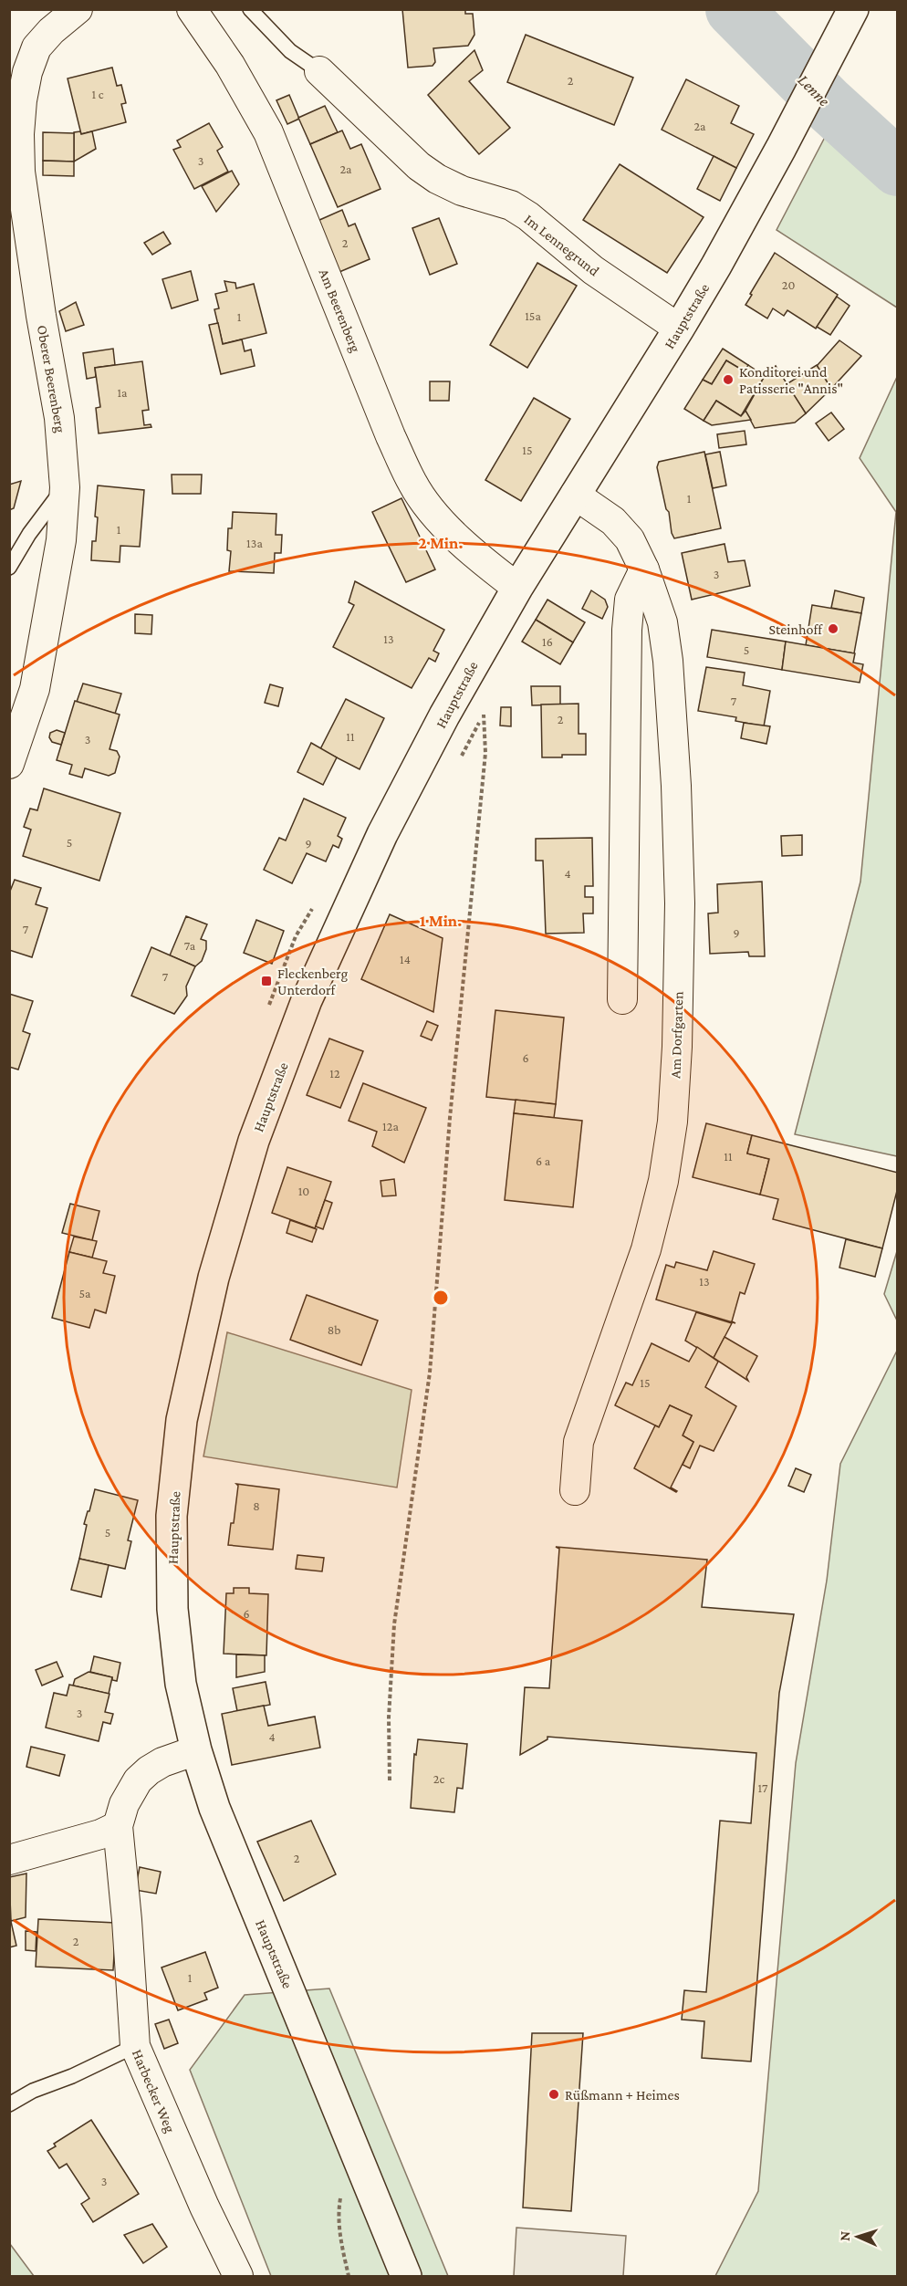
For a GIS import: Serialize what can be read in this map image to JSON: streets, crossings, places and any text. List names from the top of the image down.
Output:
{
  "streets": {
    "main road": ["Hauptstraße"],
    "street": [
      "Im Lennegrund",
      "Am Beerenberg",
      "Oberer Beerenberg",
      "Am Dorfgarten",
      "Harbecker Weg"
    ]
  },
  "crossings": [
    ["Im Lennegrund", "Hauptstraße"],
    ["Am Beerenberg", "Hauptstraße"],
    ["Hauptstraße", "Am Dorfgarten"]
  ],
  "water": ["Lenne"],
  "places": {
    "other": ["Konditorei und Patisserie \"Annis\"", "Steinhoff", "Rüßmann + Heimes"],
    "transit": ["Fleckenberg Unterdorf"]
  },
  "house_numbers": [
    "2",
    "1 c",
    "2a",
    "3",
    "2a",
    "2",
    "20",
    "15a",
    "1",
    "1a",
    "15",
    "1",
    "1",
    "13a",
    "3",
    "13",
    "16",
    "5",
    "7",
    "2",
    "11",
    "3",
    "5",
    "9",
    "4",
    "7",
    "9",
    "7a",
    "14",
    "7",
    "6",
    "12",
    "12a",
    "11",
    "6 a",
    "10",
    "13",
    "5a",
    "8b",
    "15",
    "8",
    "5",
    "6",
    "3",
    "4",
    "2c",
    "17",
    "2",
    "2",
    "1",
    "3"
  ],
  "north": "left",
  "rings": ["2 Min.", "1 Min."]
}
